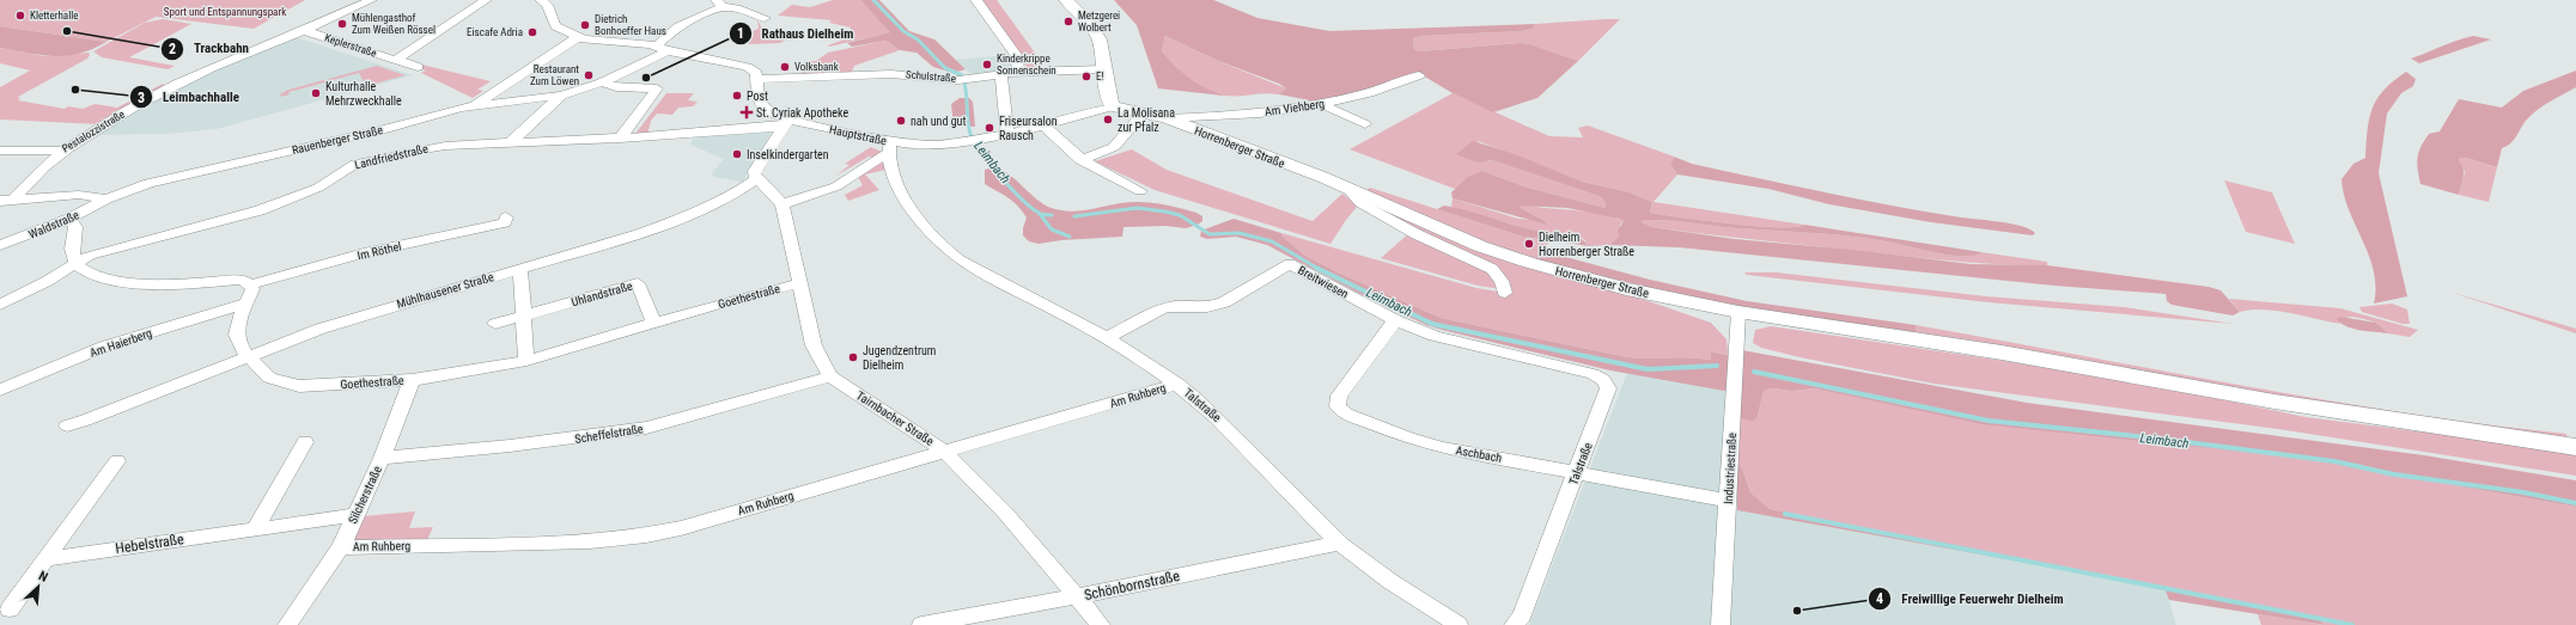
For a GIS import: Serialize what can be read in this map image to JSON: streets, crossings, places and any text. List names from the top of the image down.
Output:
{
  "streets": {
    "main road": ["Horrenberger Straße"],
    "street": [
      "Keplerstraße",
      "Schulstraße",
      "Am Viehberg",
      "Pestalozzistraße",
      "Hauptstraße",
      "Rauenberger Straße",
      "Landfriedstraße",
      "Waldstraße",
      "Im Röthel",
      "Breitwiesen",
      "Mühlhausener Straße",
      "Uhlandstraße",
      "Goethestraße",
      "Am Haierberg",
      "Am Ruhberg",
      "Talstraße",
      "Tairnbacher Straße",
      "Scheffelstraße",
      "Aschbach",
      "Industriestraße",
      "Silcherstraße",
      "Hebelstraße",
      "Schönbornstraße"
    ]
  },
  "crossings": [
    ["Keplerstraße", "Pestalozzistraße"],
    ["Schulstraße", "Hauptstraße"],
    ["Am Viehberg", "Horrenberger Straße"],
    ["Hauptstraße", "Horrenberger Straße"],
    ["Hauptstraße", "Landfriedstraße"],
    ["Hauptstraße", "Talstraße"],
    ["Rauenberger Straße", "Waldstraße"],
    ["Horrenberger Straße", "Industriestraße"],
    ["Im Röthel", "Goethestraße"],
    ["Breitwiesen", "Talstraße"],
    ["Breitwiesen", "Aschbach"],
    ["Mühlhausener Straße", "Goethestraße"],
    ["Uhlandstraße", "Goethestraße"],
    ["Goethestraße", "Am Haierberg"],
    ["Goethestraße", "Tairnbacher Straße"],
    ["Goethestraße", "Silcherstraße"],
    ["Am Ruhberg", "Talstraße"],
    ["Am Ruhberg", "Tairnbacher Straße"],
    ["Am Ruhberg", "Silcherstraße"],
    ["Talstraße", "Aschbach"],
    ["Talstraße", "Schönbornstraße"],
    ["Tairnbacher Straße", "Scheffelstraße"],
    ["Tairnbacher Straße", "Schönbornstraße"],
    ["Scheffelstraße", "Silcherstraße"],
    ["Aschbach", "Industriestraße"],
    ["Silcherstraße", "Hebelstraße"]
  ],
  "water": ["Leimbach"],
  "parks": ["Sport und Entspannungspark"],
  "places": {
    "other": [
      "Kletterhalle",
      "Metzgerei Wolbert",
      "Mühlengasthof Zum Weißen Rössel",
      "Dietrich Bonhoeffer Haus",
      "Trackbahn",
      "Eiscafe Adria",
      "Kinderkrippe Sonnenschein",
      "Volksbank",
      "Restaurant Zum Löwen",
      "E!",
      "Rathaus Dielheim",
      "Leimbachhalle",
      "Kulturhalle Mehrzweckhalle",
      "Post",
      "La Molisana zur Pfalz",
      "nah und gut",
      "Friseursalon Rausch",
      "Inselkindergarten",
      "Dielheim Horrenberger Straße",
      "Jugendzentrum Dielheim",
      "Freiwillige Feuerwehr Dielheim"
    ],
    "health": ["St. Cyriak Apotheke"]
  },
  "north": "top right"
}
